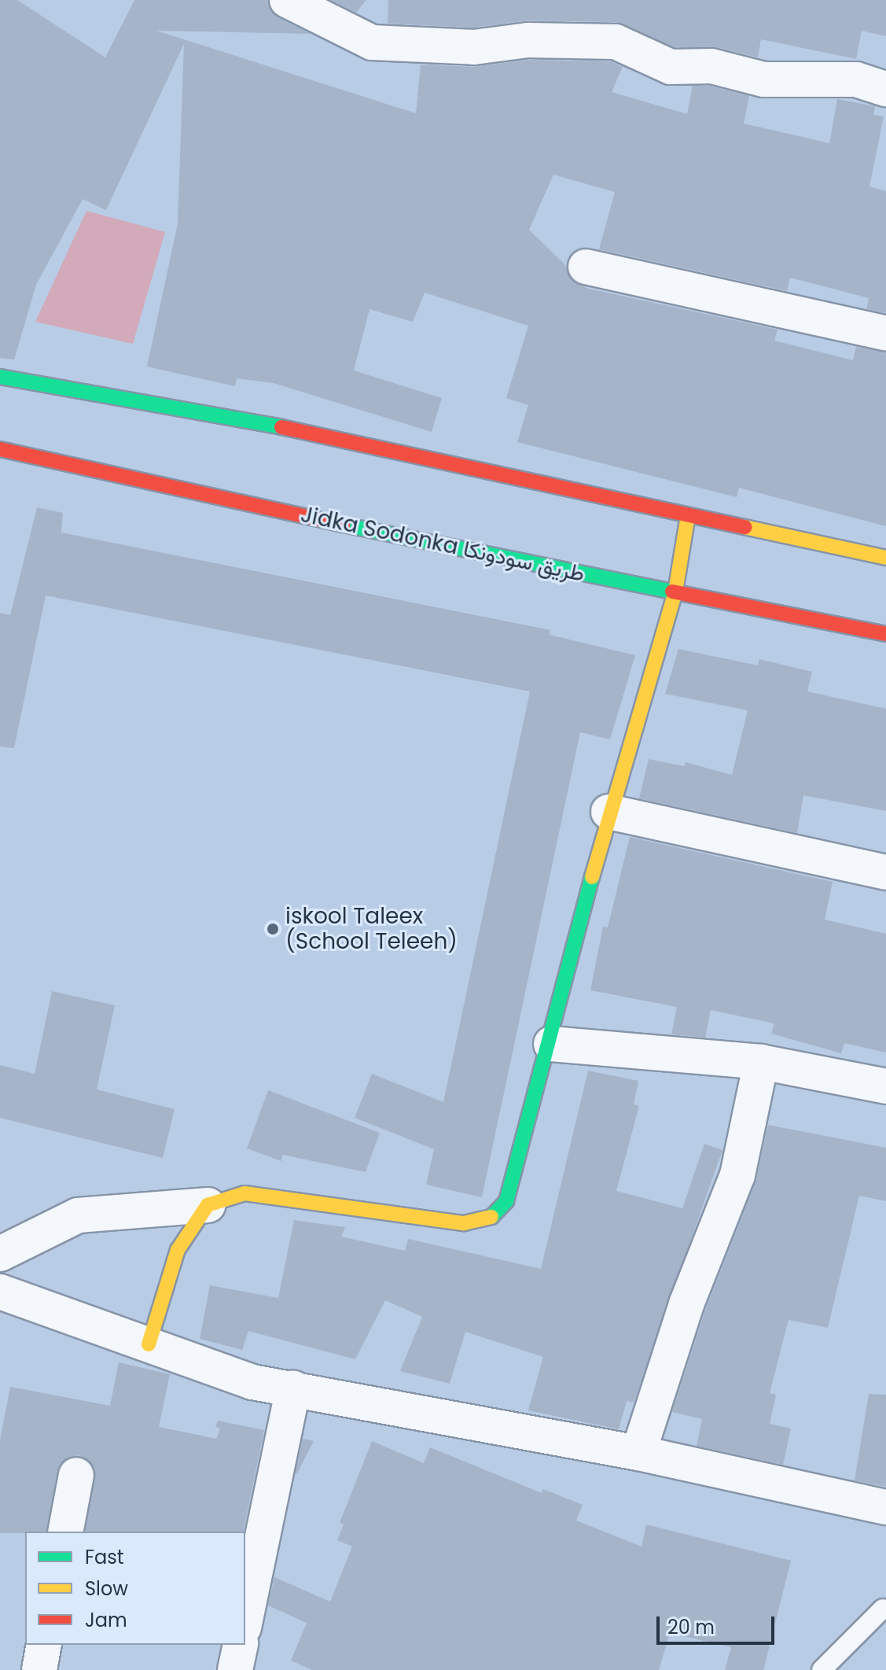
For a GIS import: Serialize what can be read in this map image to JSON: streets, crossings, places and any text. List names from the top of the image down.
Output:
{
  "streets": {
    "main road": ["Jidka Sodonka طريق سودونكا"]
  },
  "places": ["iskool Taleex (School Teleeh)"],
  "legend": ["Fast", "Slow", "Jam"],
  "scale_bar": "20 m"
}
